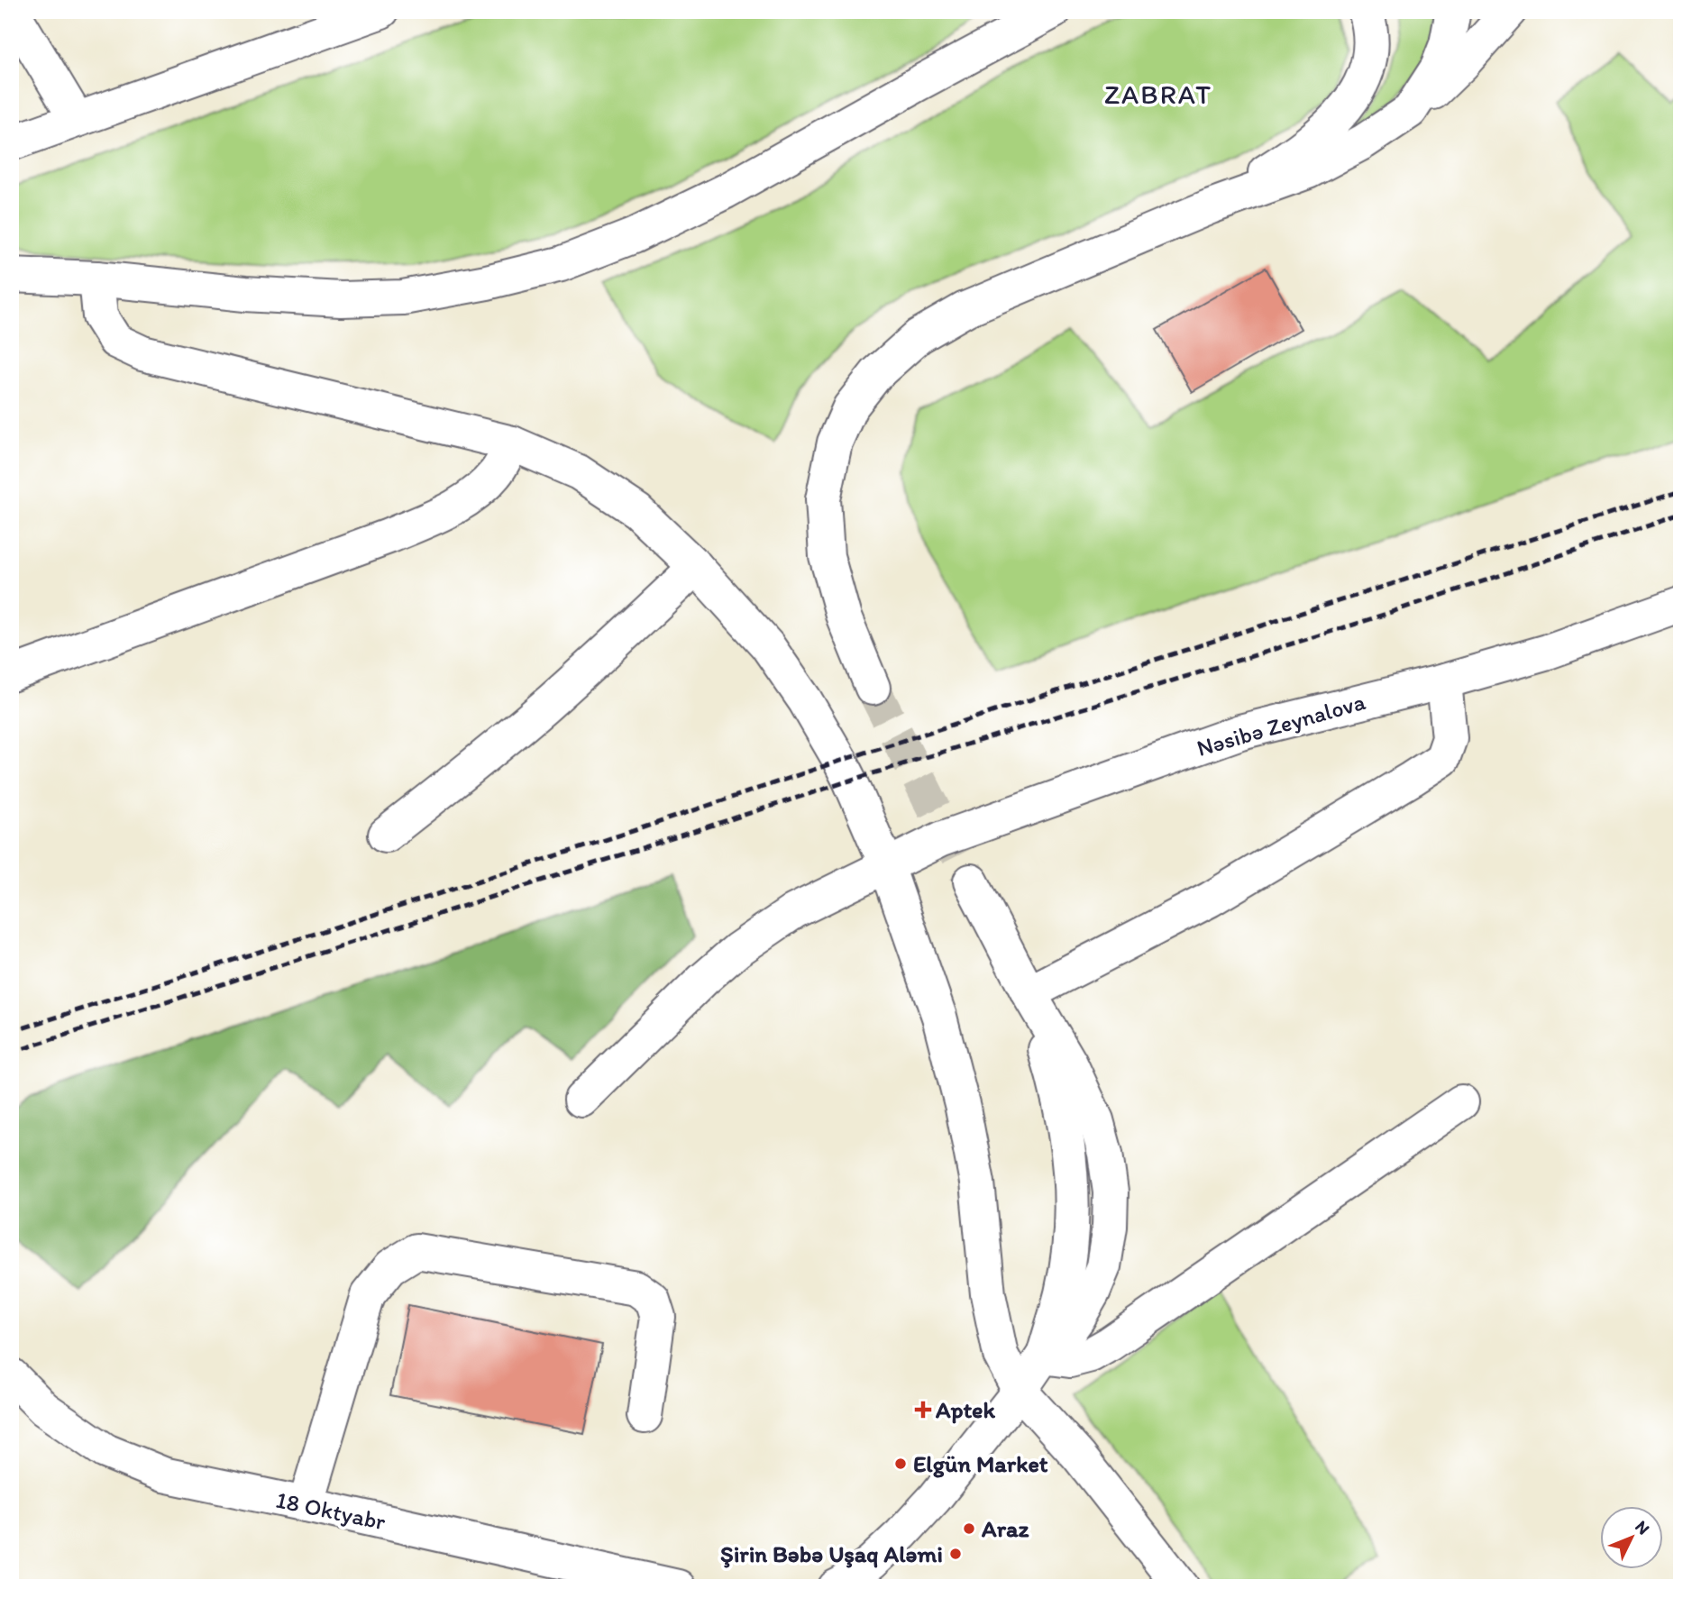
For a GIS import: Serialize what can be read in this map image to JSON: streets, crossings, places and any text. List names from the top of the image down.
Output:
{
  "streets": {
    "street": ["Nəsibə Zeynalova", "18 Oktyabr"]
  },
  "districts": ["ZABRAT"],
  "places": {
    "health": ["Aptek"],
    "other": ["Elgün Market", "Araz", "Şirin Bəbə Uşaq Aləmi"]
  },
  "north": "top right"
}
